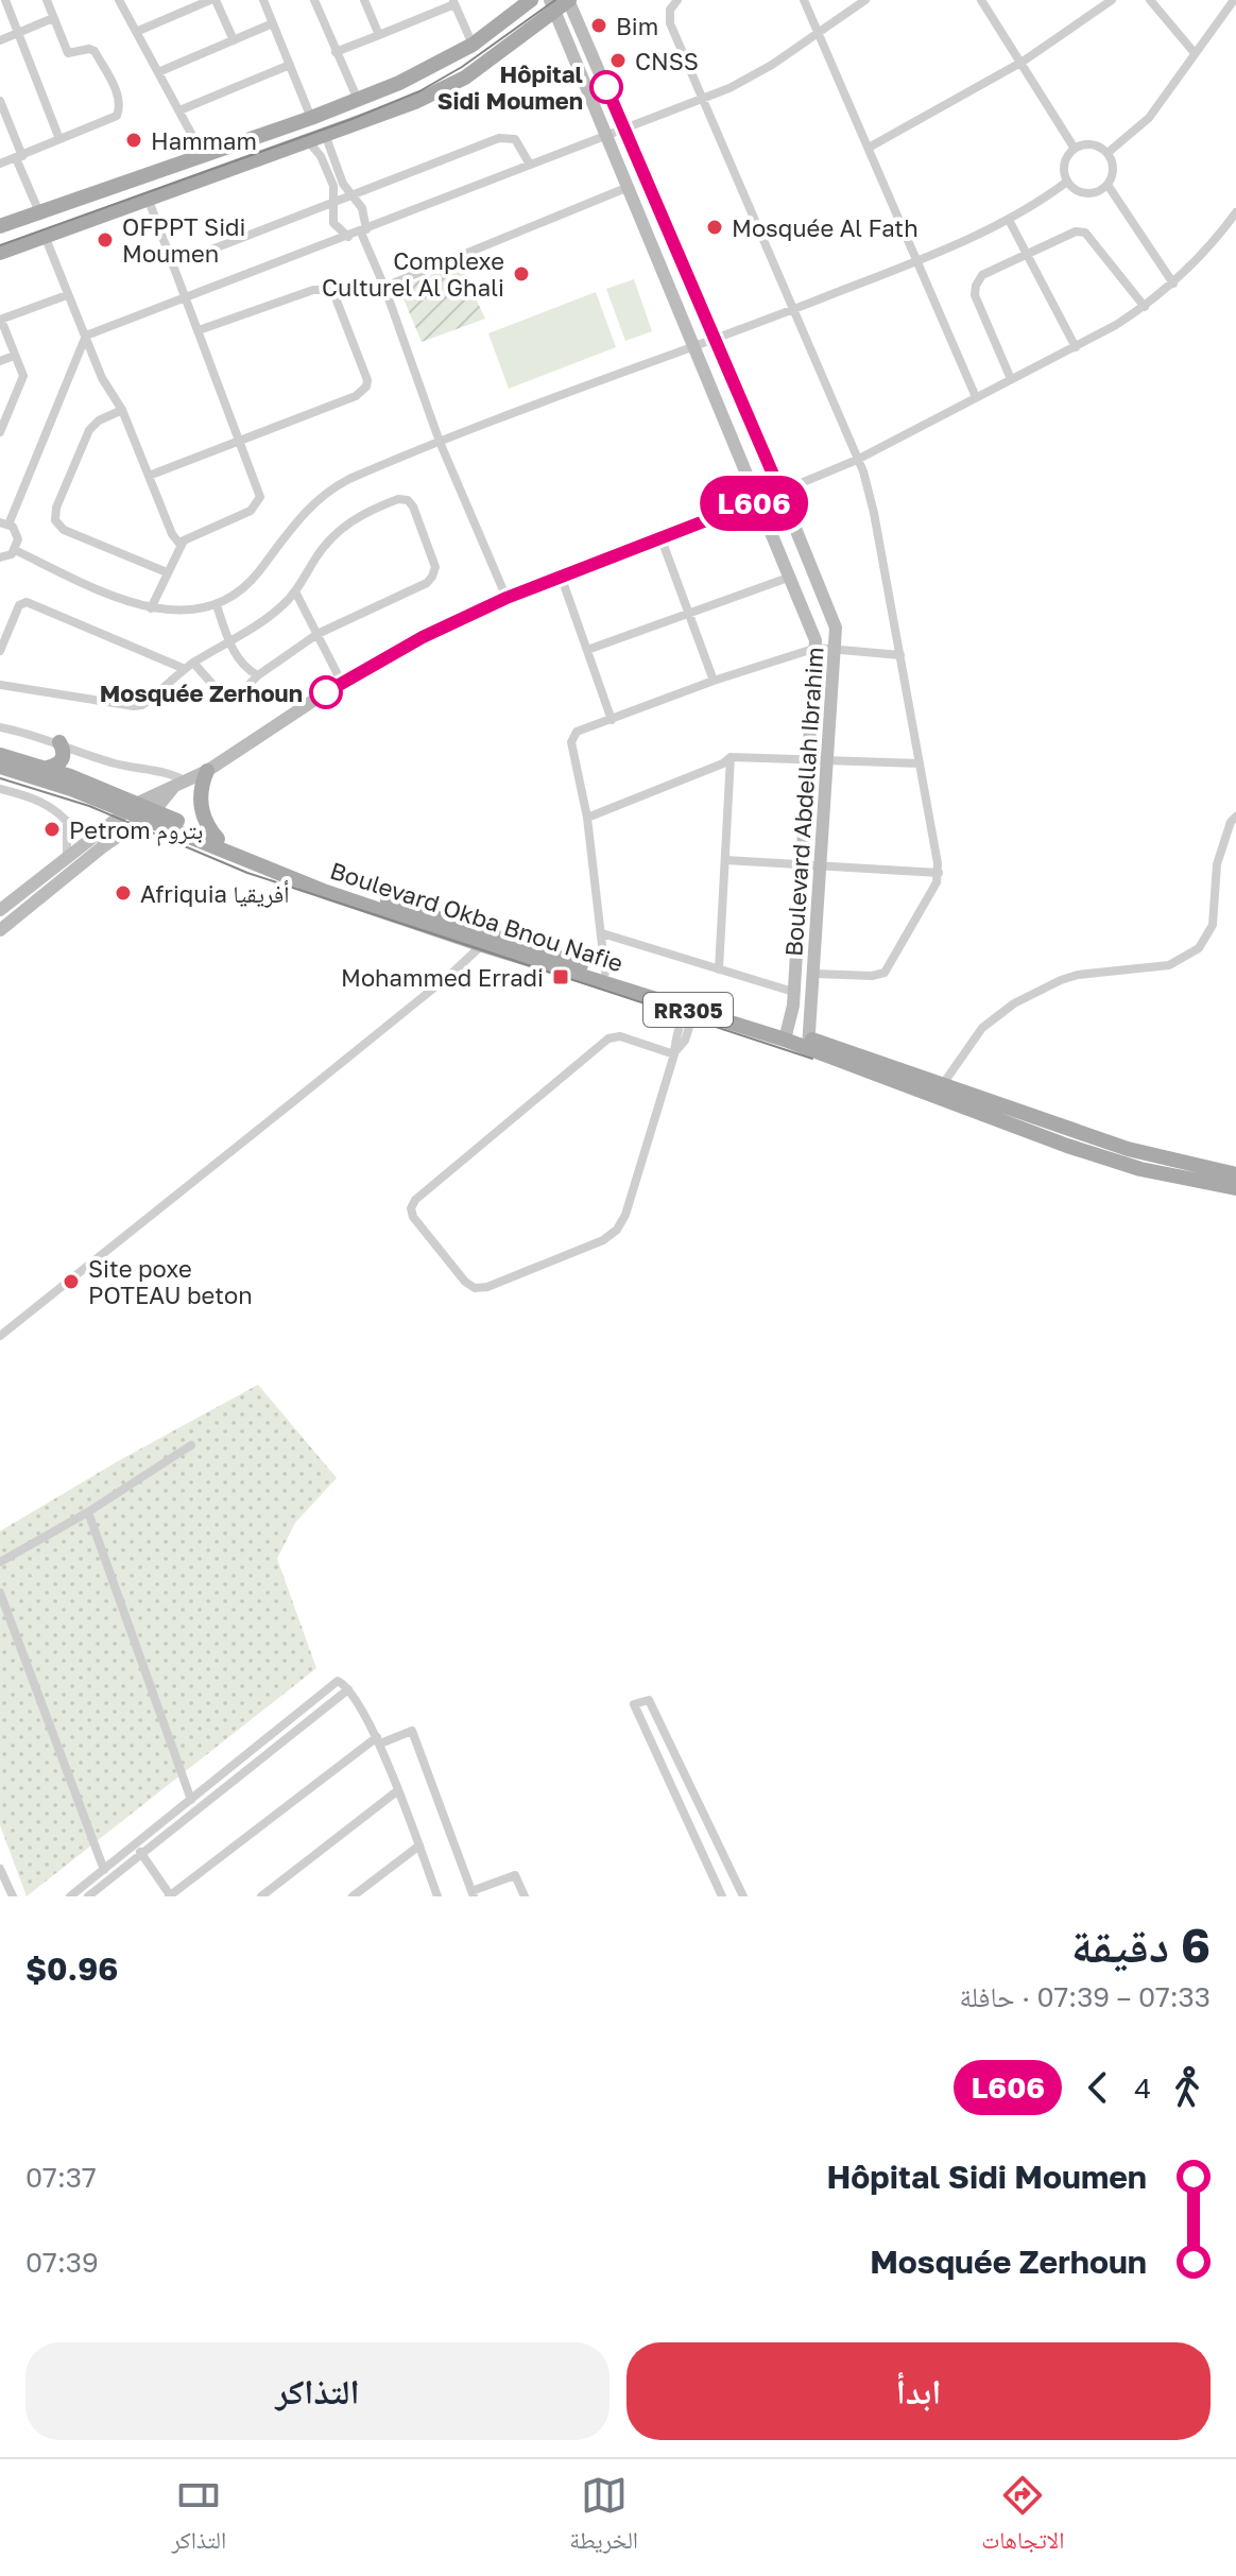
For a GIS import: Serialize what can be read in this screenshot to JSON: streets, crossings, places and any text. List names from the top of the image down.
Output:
{
  "streets": {
    "main road": ["Boulevard Okba Bnou Nafie", "RR305"],
    "street": ["Boulevard Abdellah Ibrahim"]
  },
  "crossings": [
    ["Boulevard Abdellah Ibrahim", "Boulevard Okba Bnou Nafie"]
  ],
  "places": {
    "other": [
      "Bim",
      "CNSS",
      "Hôpital Sidi Moumen",
      "Hammam",
      "Mosquée Al Fath",
      "OFPPT Sidi Moumen",
      "Complexe Culturel Al Ghali",
      "Mosquée Zerhoun",
      "Petrom بتروم",
      "Afriquia أفريقيا",
      "Site poxe POTEAU beton"
    ],
    "transit": ["Mohammed Erradi"]
  },
  "lines": ["bus line L606"],
  "page": {
    "on_map": "L606",
    "heading": ["6 دقيقة", "07:33 – 07:39 · حافلة", "$0.96"],
    "legs": ["4", "L606"],
    "list": [
      {
        "name": "Hôpital Sidi Moumen",
        "value": "07:37"
      },
      {
        "name": "Mosquée Zerhoun",
        "value": "07:39"
      }
    ],
    "buttons": ["ابدأ", "التذاكر"],
    "tabs": ["الاتجاهات", "الخريطة", "التذاكر"]
  }
}
